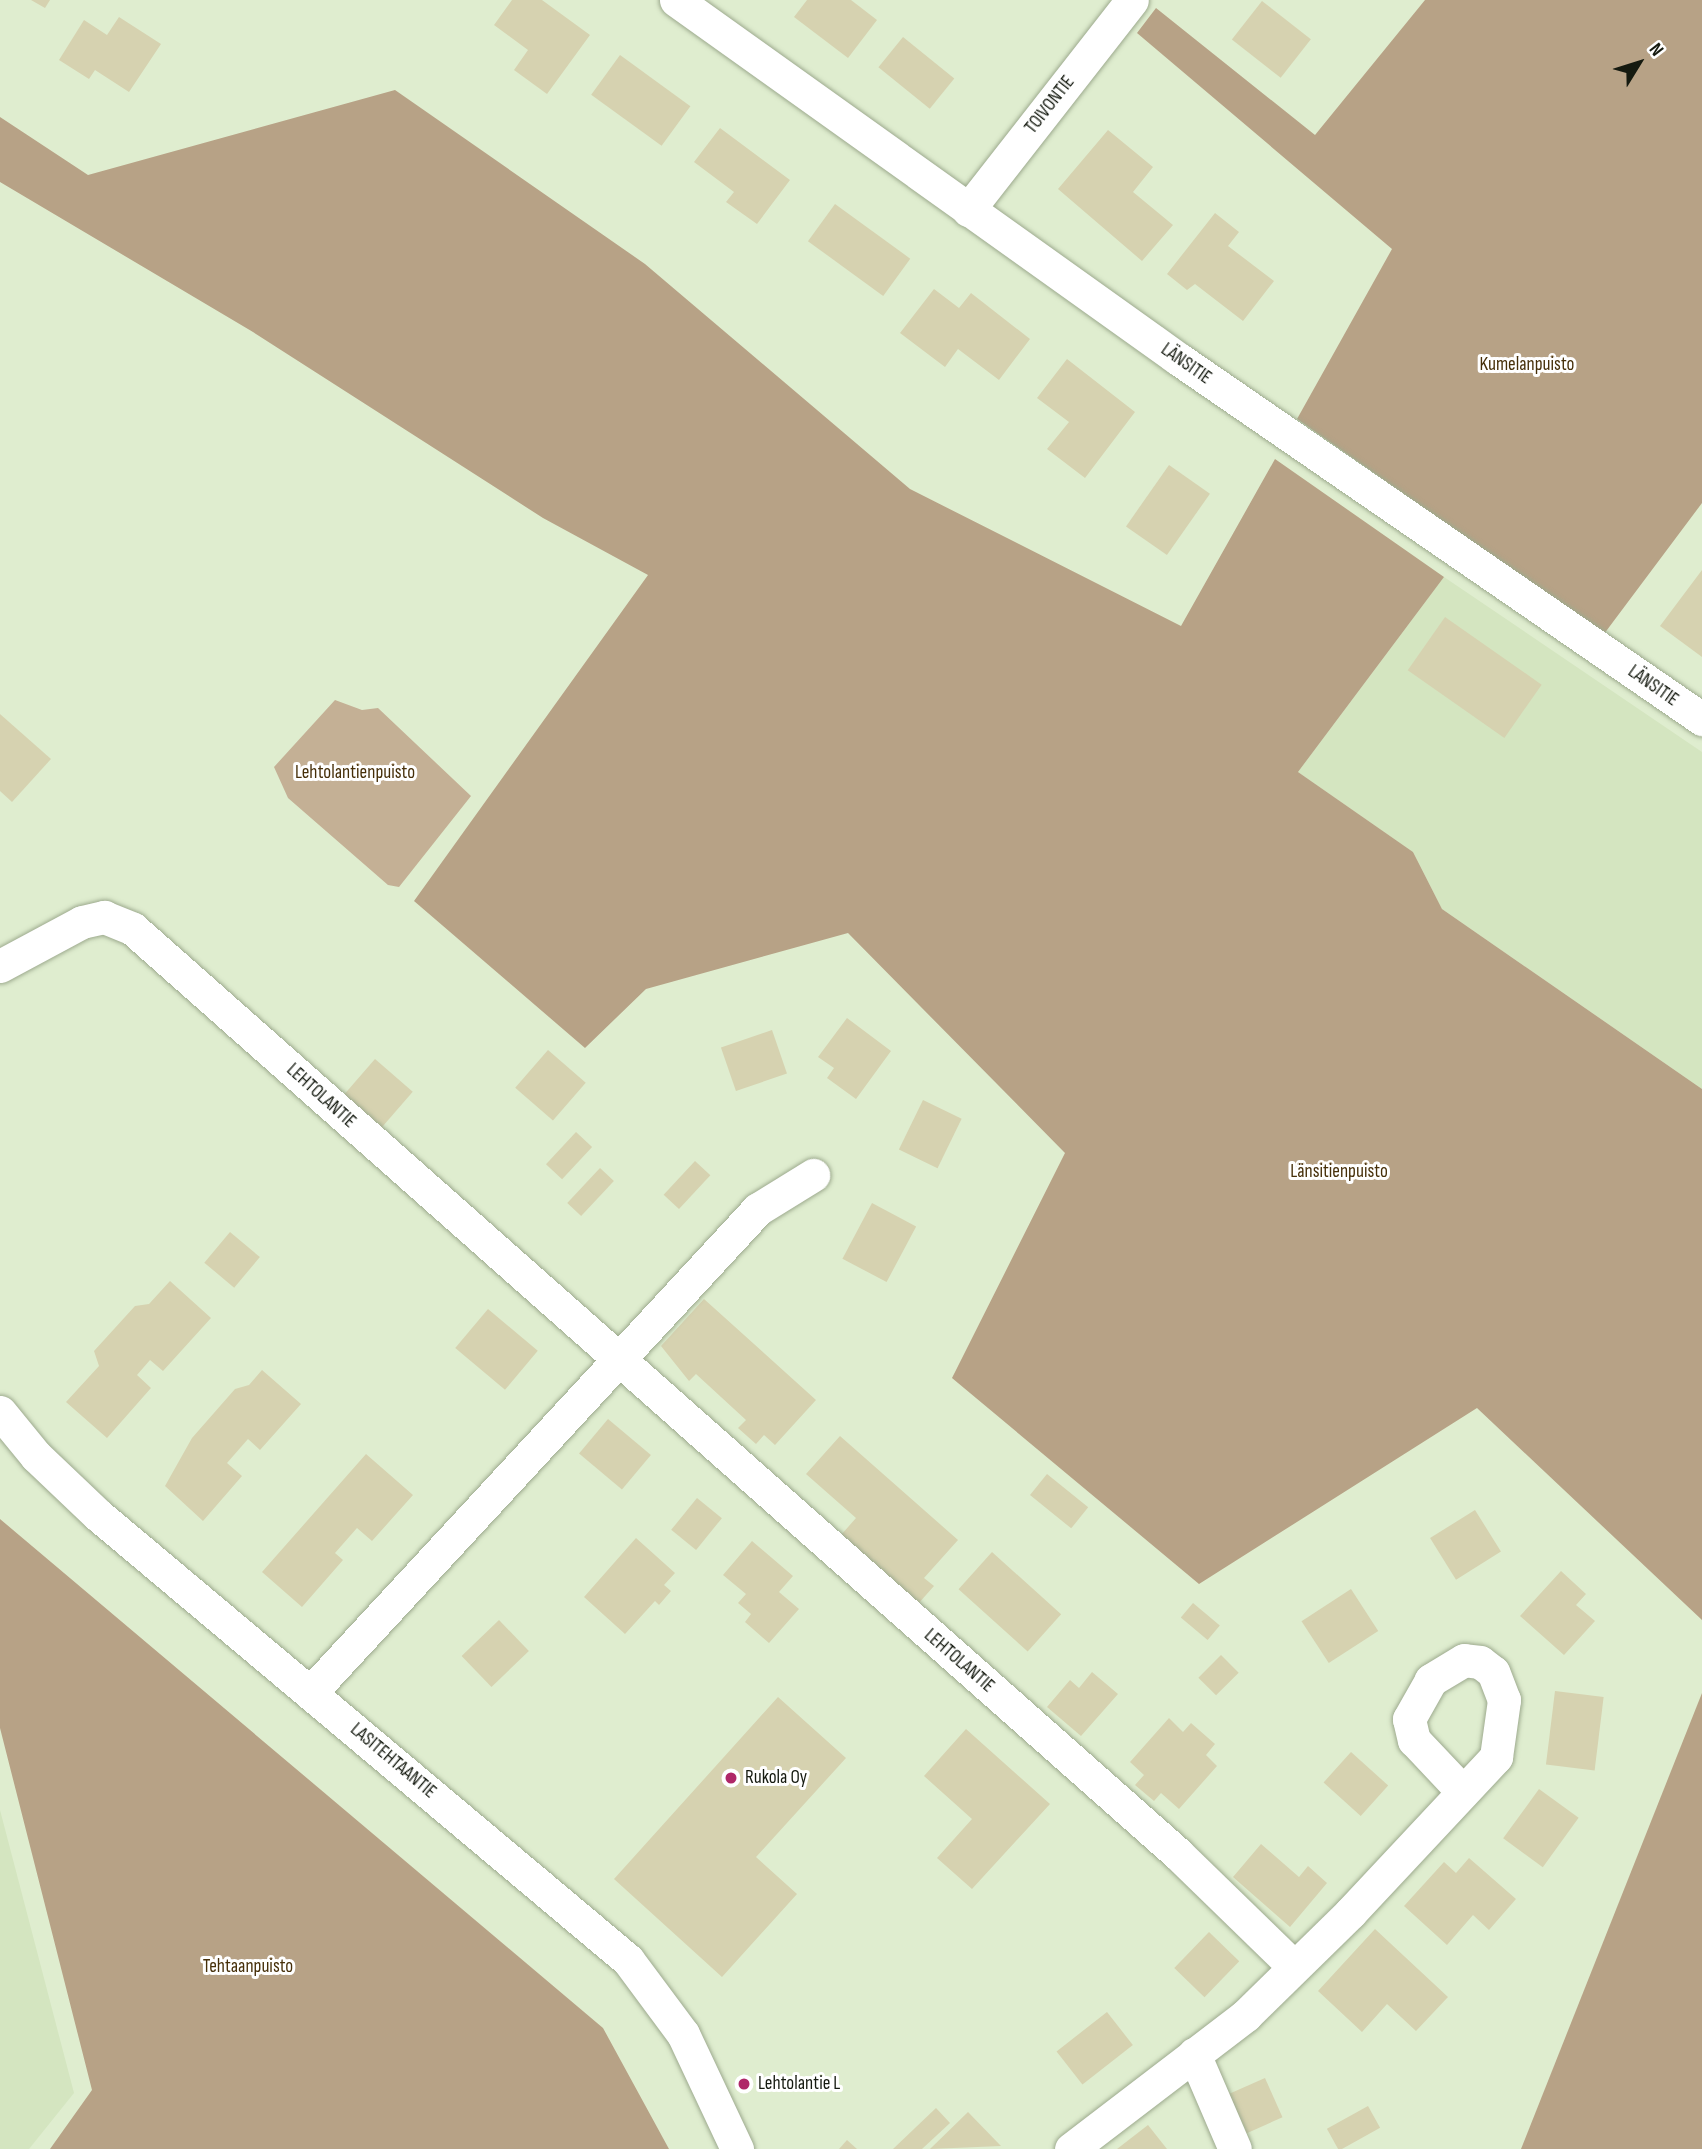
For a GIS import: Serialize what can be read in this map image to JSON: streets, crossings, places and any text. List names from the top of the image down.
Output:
{
  "streets": {
    "street": [
      "TOIVONTIE",
      "LÄNSITIE",
      "LEHTOLANTIE",
      "LASITEHTAANTIE"
    ]
  },
  "crossings": [
    ["TOIVONTIE", "LÄNSITIE"]
  ],
  "parks": [
    "Kumelanpuisto",
    "Lehtolantienpuisto",
    "Länsitienpuisto",
    "Tehtaanpuisto"
  ],
  "places": ["Rukola Oy", "Lehtolantie L"],
  "north": "top right"
}
